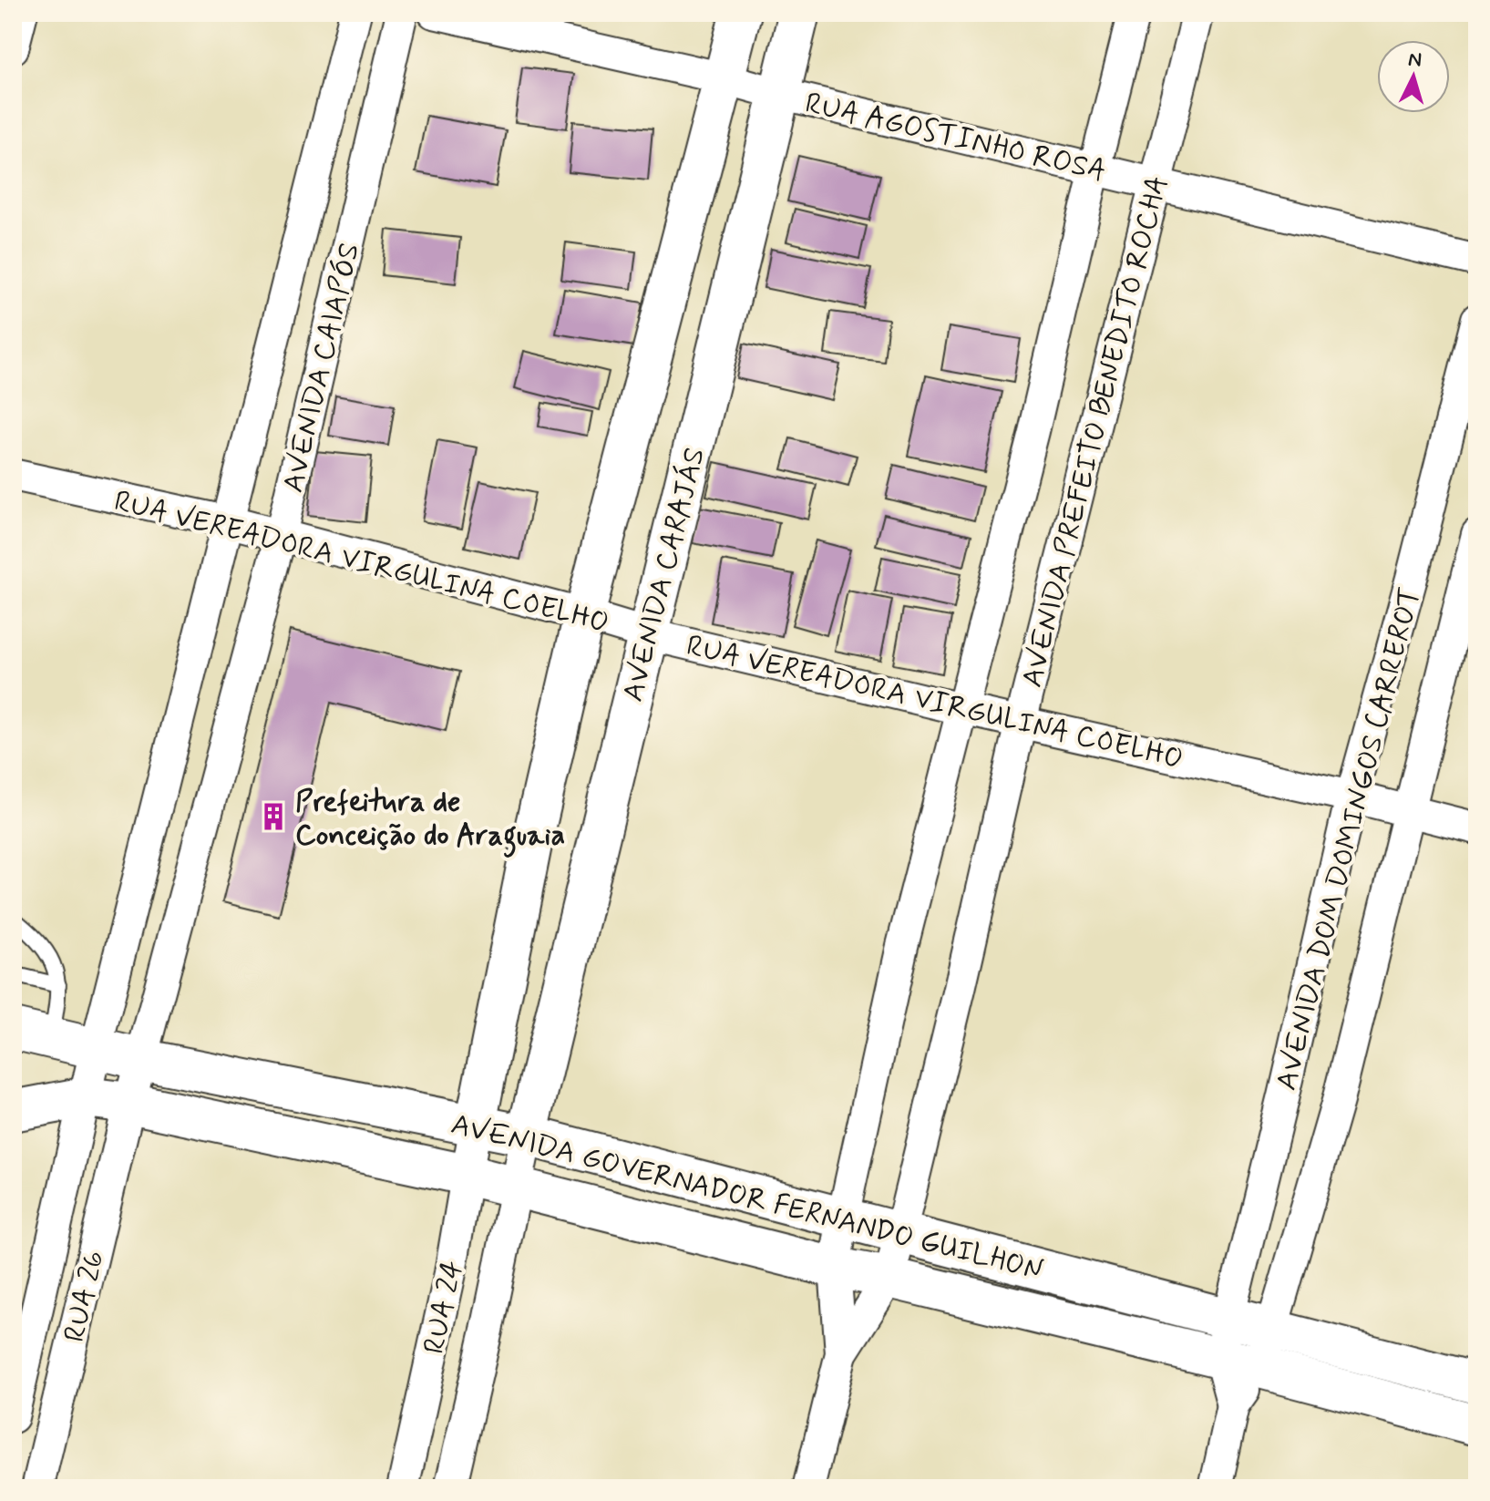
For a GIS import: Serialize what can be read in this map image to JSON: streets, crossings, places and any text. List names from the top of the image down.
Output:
{
  "streets": {
    "street": [
      "RUA AGOSTINHO ROSA",
      "AVENIDA CAIAPÓS",
      "AVENIDA PREFEITO BENEDITO ROCHA",
      "RUA VEREADORA VIRGULINA COELHO",
      "AVENIDA CARAJÁS",
      "AVENIDA DOM DOMINGOS CARREROT",
      "AVENIDA GOVERNADOR FERNANDO GUILHON",
      "RUA 26",
      "RUA 24"
    ]
  },
  "crossings": [
    ["RUA AGOSTINHO ROSA", "AVENIDA PREFEITO BENEDITO ROCHA"],
    ["RUA AGOSTINHO ROSA", "AVENIDA CARAJÁS"],
    ["AVENIDA CAIAPÓS", "RUA VEREADORA VIRGULINA COELHO"],
    ["AVENIDA CAIAPÓS", "AVENIDA GOVERNADOR FERNANDO GUILHON"],
    ["AVENIDA CAIAPÓS", "RUA 26"],
    ["AVENIDA PREFEITO BENEDITO ROCHA", "RUA VEREADORA VIRGULINA COELHO"],
    ["AVENIDA PREFEITO BENEDITO ROCHA", "AVENIDA GOVERNADOR FERNANDO GUILHON"],
    ["RUA VEREADORA VIRGULINA COELHO", "AVENIDA CARAJÁS"],
    ["RUA VEREADORA VIRGULINA COELHO", "AVENIDA DOM DOMINGOS CARREROT"],
    ["AVENIDA CARAJÁS", "AVENIDA GOVERNADOR FERNANDO GUILHON"],
    ["AVENIDA CARAJÁS", "RUA 24"],
    ["AVENIDA DOM DOMINGOS CARREROT", "AVENIDA GOVERNADOR FERNANDO GUILHON"],
    ["AVENIDA GOVERNADOR FERNANDO GUILHON", "RUA 26"],
    ["AVENIDA GOVERNADOR FERNANDO GUILHON", "RUA 24"]
  ],
  "places": {
    "building": ["Prefeitura de Conceição do Araguaia"]
  },
  "north": "top"
}
